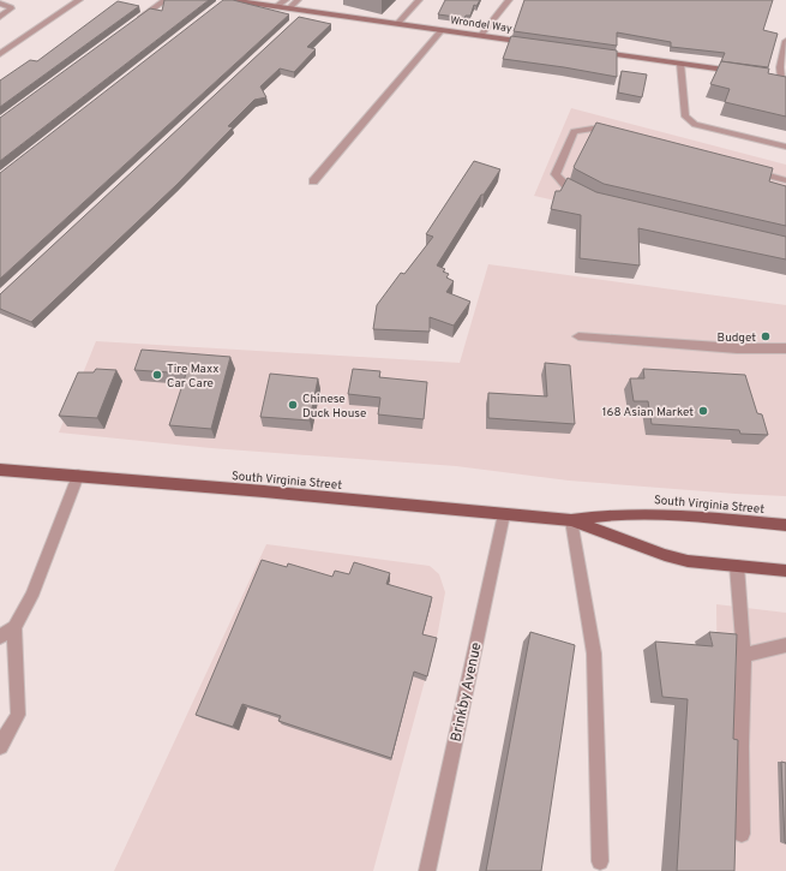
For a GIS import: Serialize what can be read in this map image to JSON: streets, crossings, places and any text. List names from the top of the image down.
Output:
{
  "streets": {
    "main road": ["South Virginia Street"],
    "street": ["Wrondel Way", "Brinkby Avenue"]
  },
  "crossings": [
    ["South Virginia Street", "Brinkby Avenue"]
  ],
  "places": [
    "Budget",
    "Tire Maxx Car Care",
    "Chinese Duck House",
    "168 Asian Market"
  ]
}
